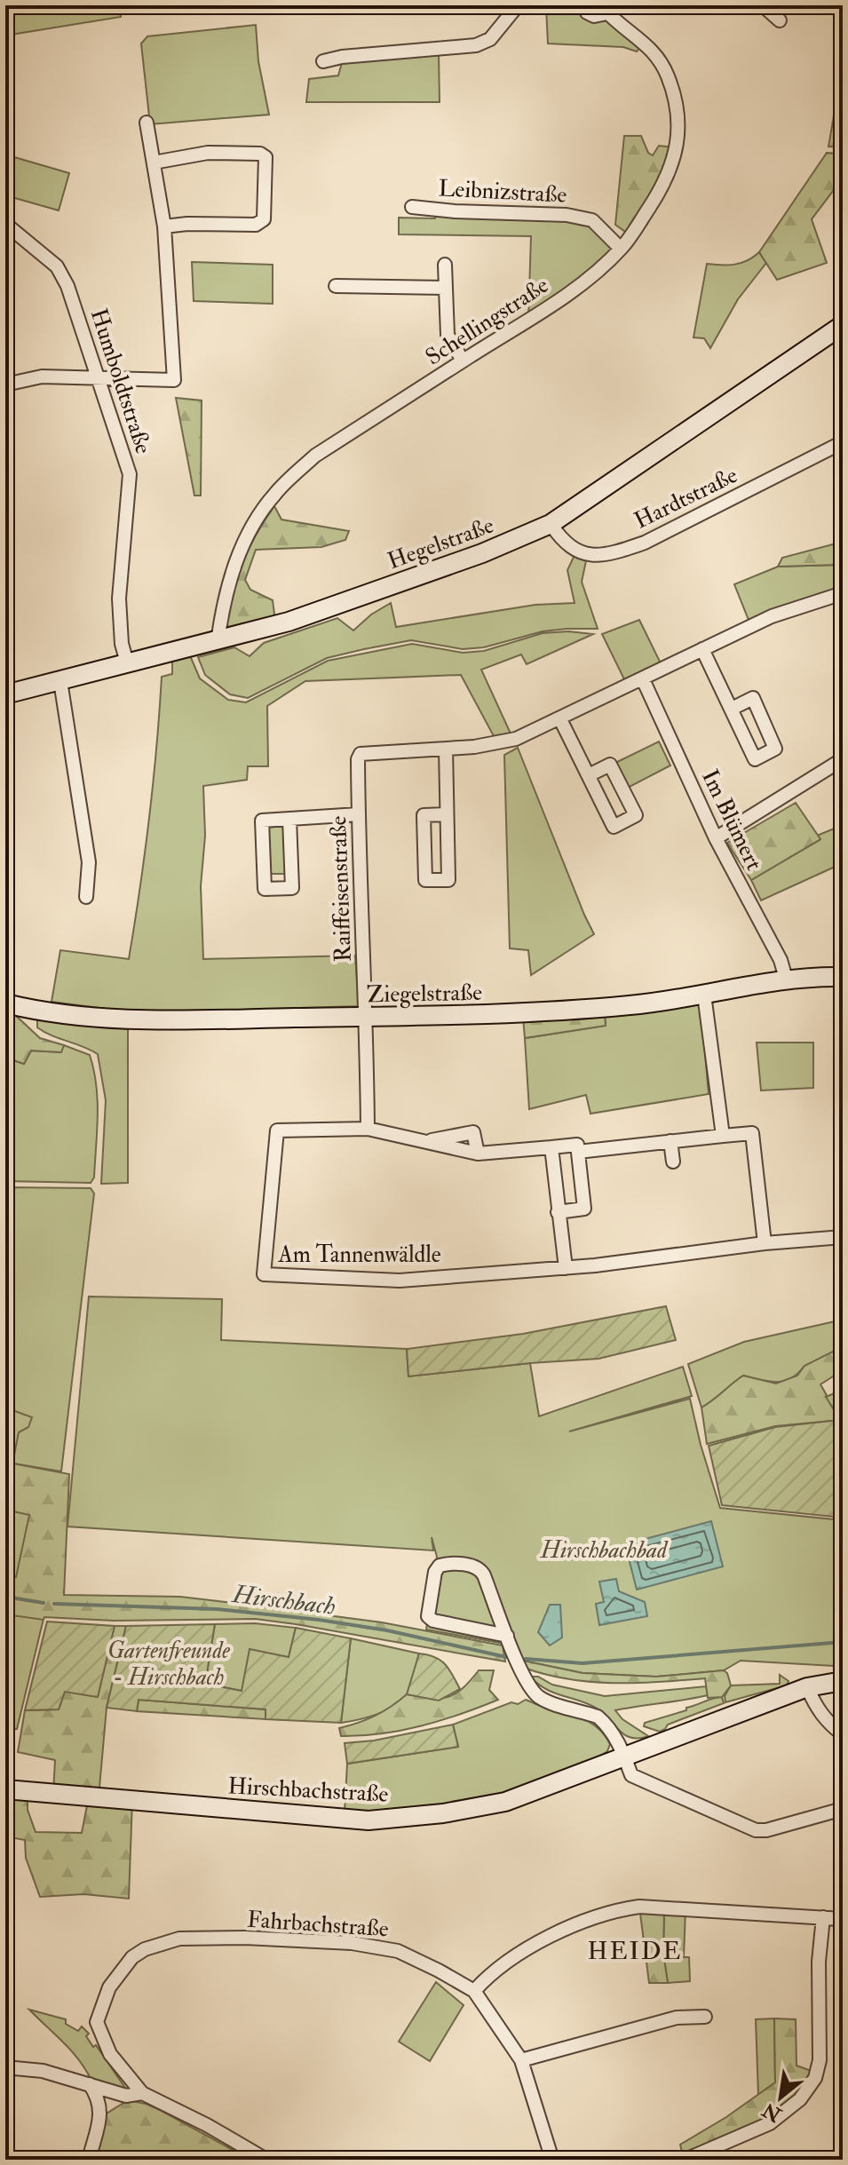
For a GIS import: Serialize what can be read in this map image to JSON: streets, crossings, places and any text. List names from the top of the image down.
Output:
{
  "streets": {
    "street": [
      "Leibnizstraße",
      "Schellingstraße",
      "Humboldtstraße",
      "Hardtstraße",
      "Hegelstraße",
      "Im Blümert",
      "Raiffeisenstraße",
      "Ziegelstraße",
      "Am Tannenwäldle",
      "Hirschbachstraße",
      "Fahrbachstraße"
    ]
  },
  "crossings": [
    ["Leibnizstraße", "Schellingstraße"],
    ["Schellingstraße", "Hegelstraße"],
    ["Humboldtstraße", "Hegelstraße"],
    ["Hardtstraße", "Hegelstraße"],
    ["Im Blümert", "Ziegelstraße"],
    ["Raiffeisenstraße", "Ziegelstraße"]
  ],
  "districts": ["HEIDE"],
  "water": ["Hirschbach"],
  "parks": ["Hirschbachbad", "Gartenfreunde - Hirschbach"],
  "north": "bottom left"
}
